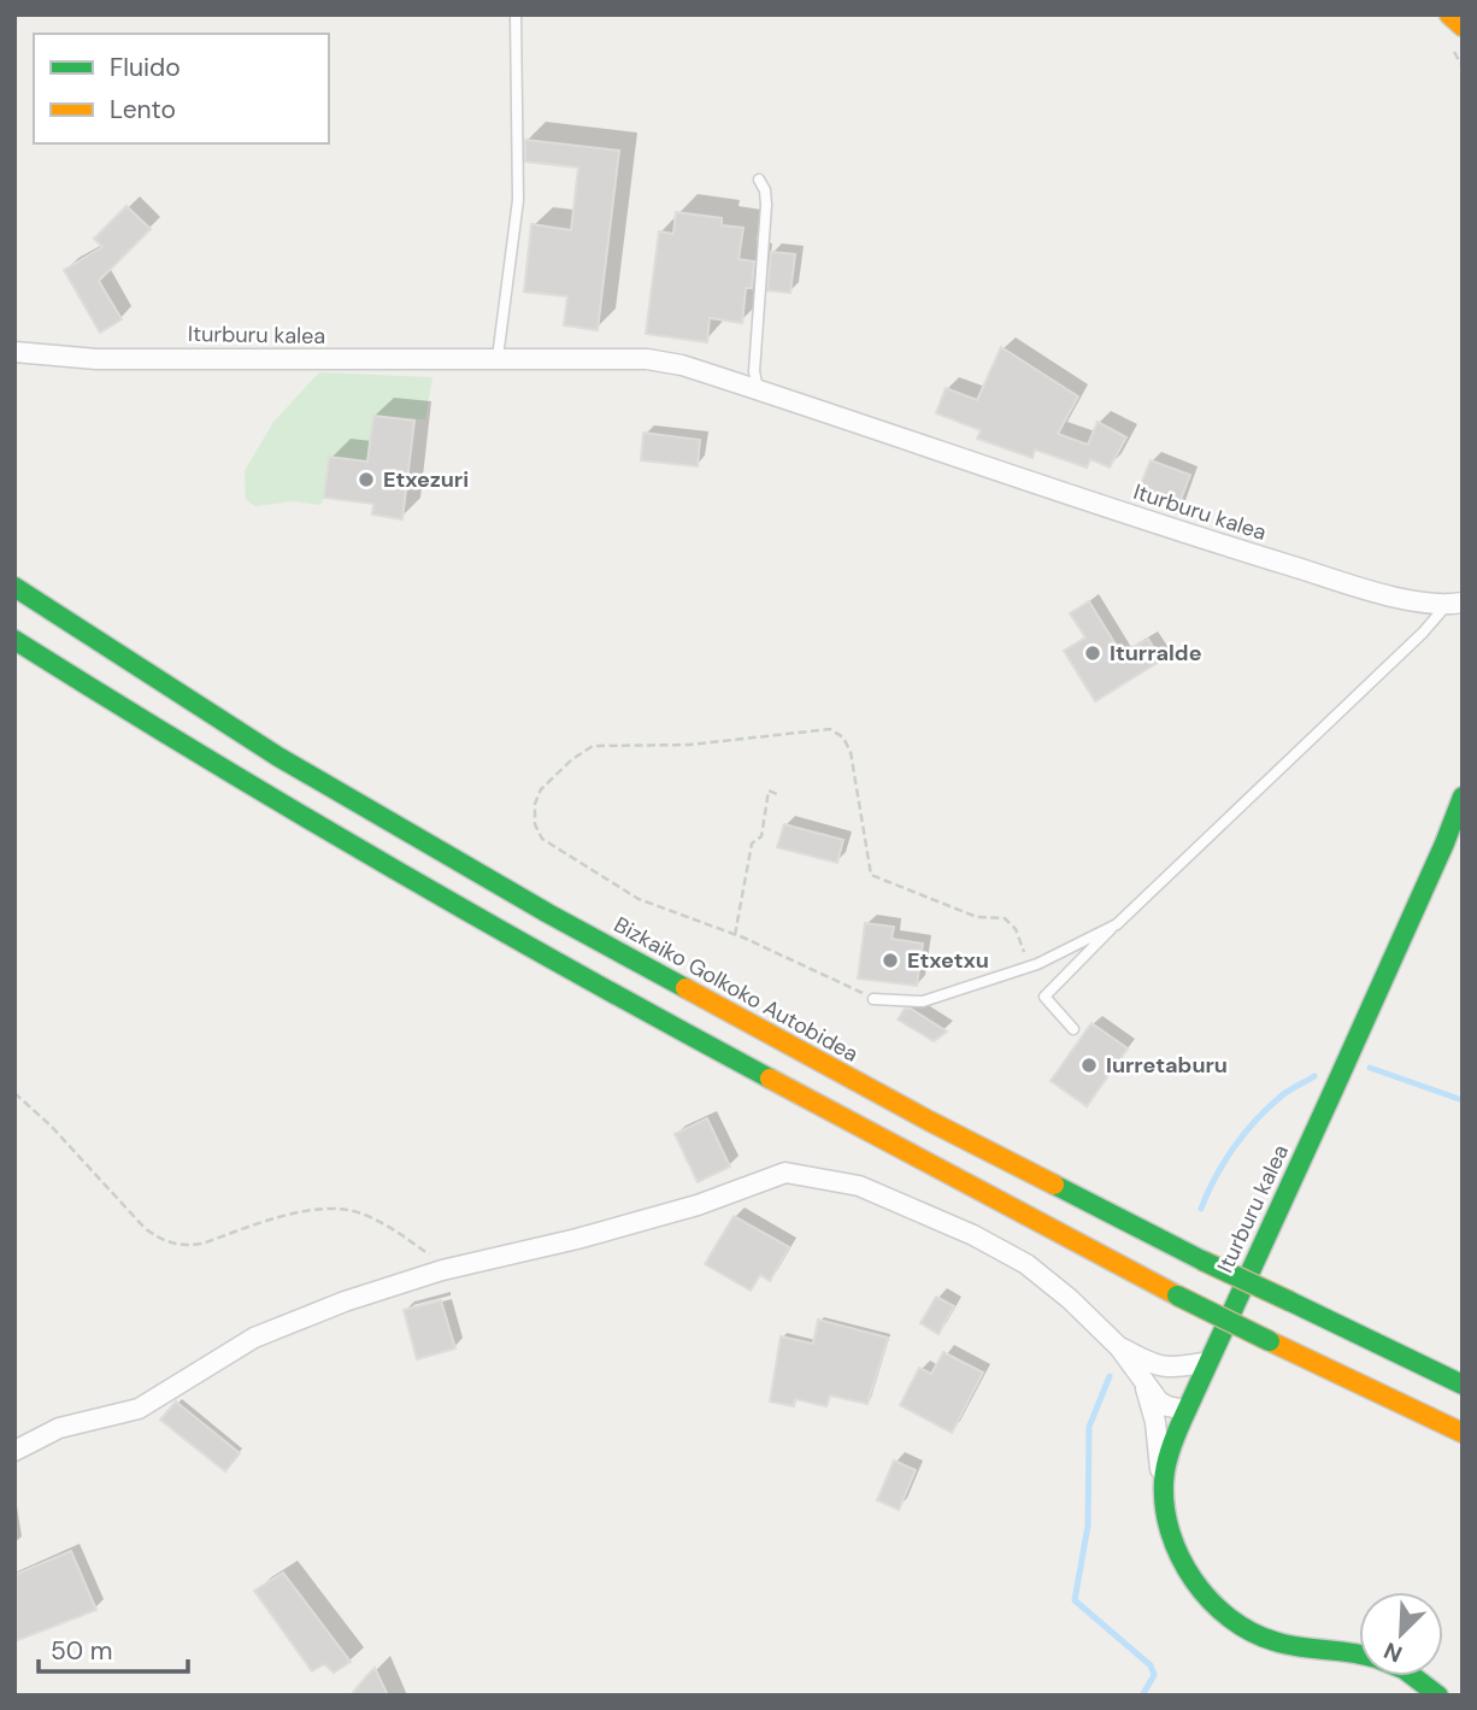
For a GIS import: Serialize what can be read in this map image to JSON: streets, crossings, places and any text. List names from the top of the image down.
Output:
{
  "streets": {
    "main road": ["Iturburu kalea", "Bizkaiko Golkoko Autobidea"]
  },
  "places": [
    "Etxezuri",
    "Iturralde",
    "Etxetxu",
    "Iurretaburu"
  ],
  "legend": ["Fluido", "Lento"],
  "scale_bar": "50 m",
  "north": "bottom left"
}
